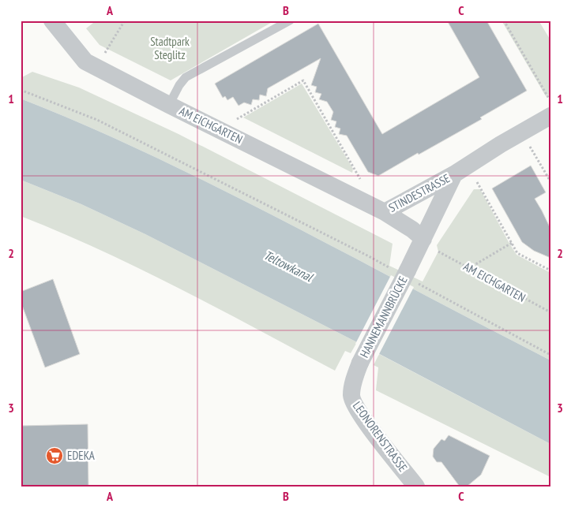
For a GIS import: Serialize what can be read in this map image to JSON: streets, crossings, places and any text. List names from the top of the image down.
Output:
{
  "streets": {
    "street": [
      "AM EICHGARTEN",
      "STINDESTRASSE",
      "HANNEMANNBRÜCKE",
      "LEONORENSTRASSE"
    ]
  },
  "crossings": [
    ["AM EICHGARTEN", "STINDESTRASSE"],
    ["STINDESTRASSE", "HANNEMANNBRÜCKE"],
    ["HANNEMANNBRÜCKE", "LEONORENSTRASSE"]
  ],
  "water": ["Teltowkanal"],
  "parks": ["Stadtpark Steglitz"],
  "places": {
    "supermarket": ["EDEKA"]
  },
  "grid": {
    "columns": ["A", "B", "C"],
    "rows": ["1", "2", "3"]
  }
}
